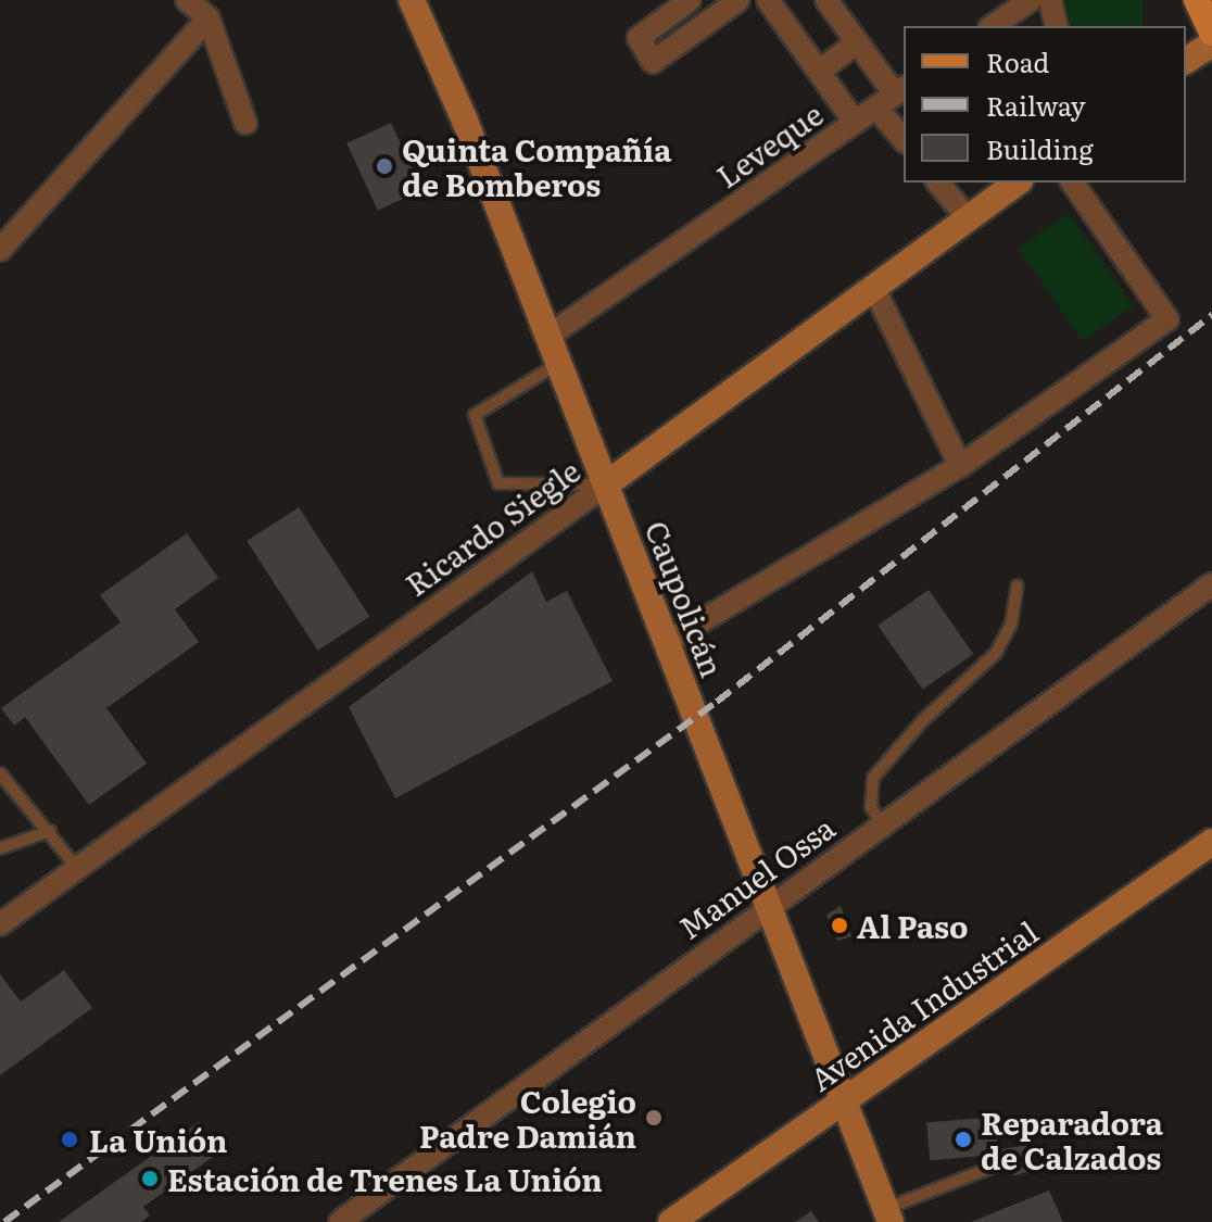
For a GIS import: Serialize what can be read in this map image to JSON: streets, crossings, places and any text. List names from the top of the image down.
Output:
{
  "streets": {
    "main road": ["Ricardo Siegle", "Caupolicán", "Avenida Industrial"],
    "street": ["Leveque", "Manuel Ossa"]
  },
  "crossings": [
    ["Leveque", "Caupolicán"],
    ["Ricardo Siegle", "Caupolicán"],
    ["Caupolicán", "Manuel Ossa"],
    ["Caupolicán", "Avenida Industrial"]
  ],
  "places": [
    "Quinta Compañía de Bomberos",
    "Al Paso",
    "Colegio Padre Damián",
    "La Unión",
    "Reparadora de Calzados",
    "Estación de Trenes La Unión"
  ],
  "legend": ["Road", "Railway", "Building"]
}
